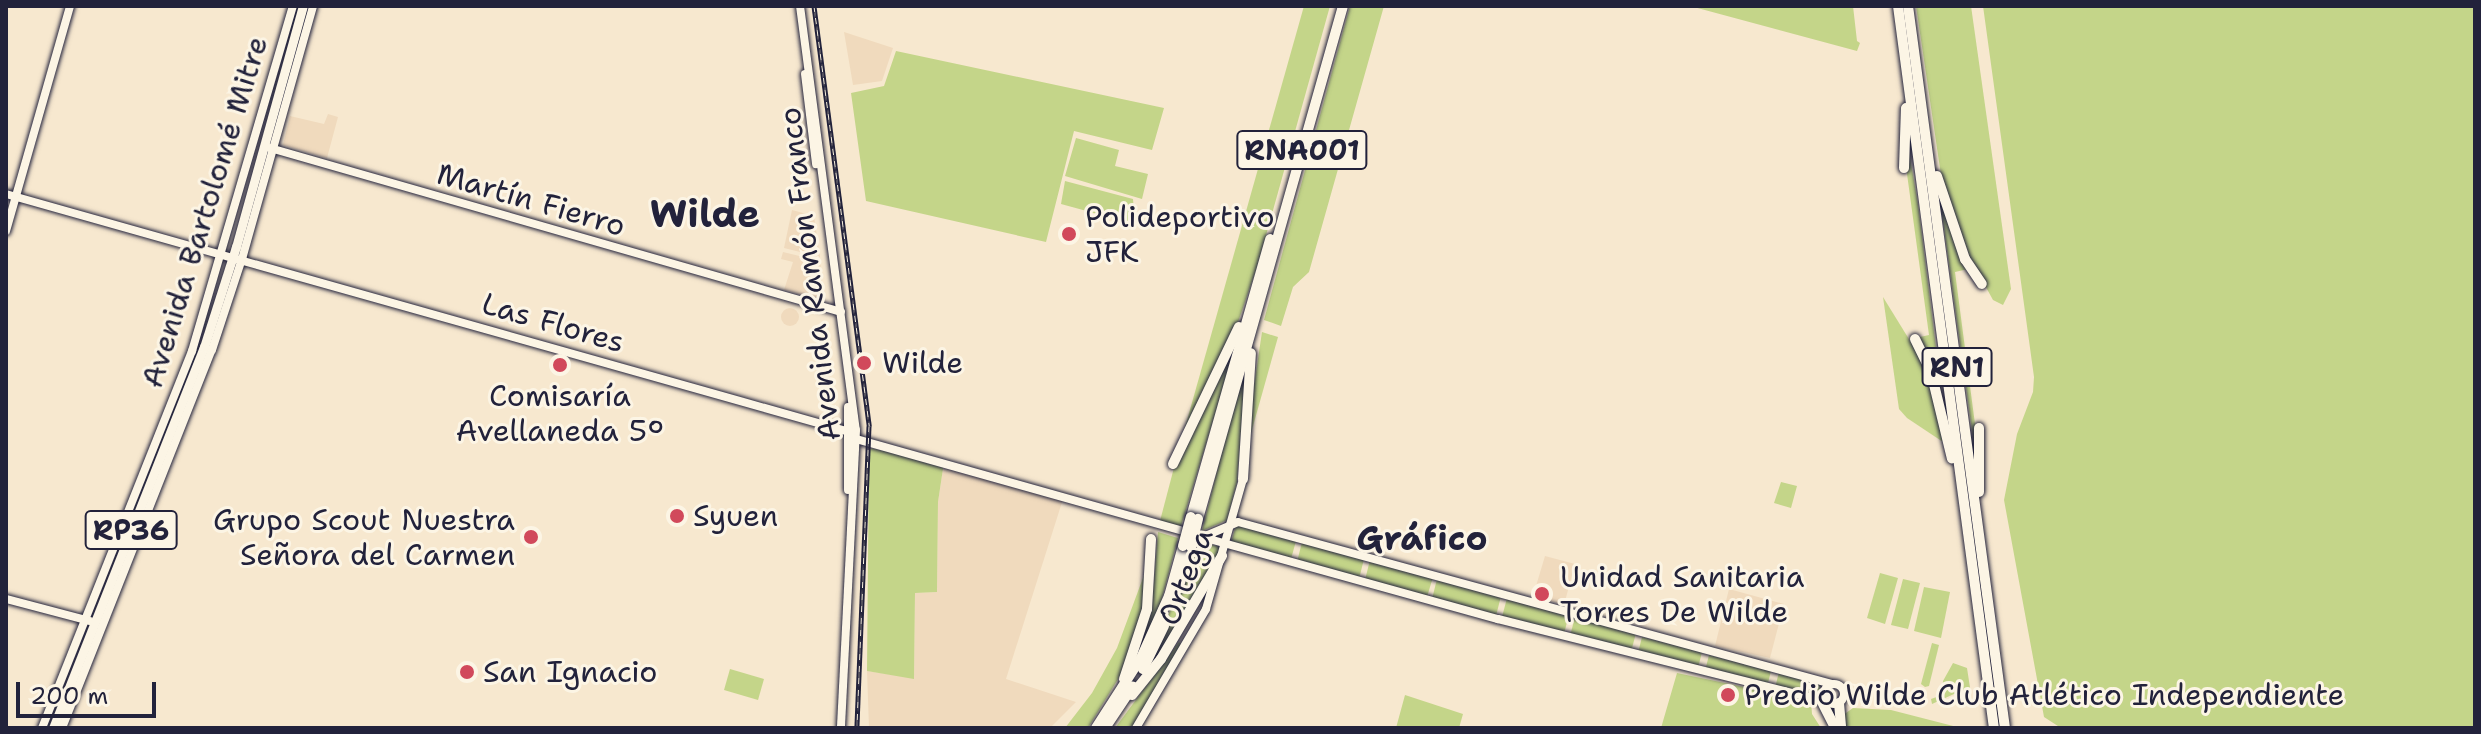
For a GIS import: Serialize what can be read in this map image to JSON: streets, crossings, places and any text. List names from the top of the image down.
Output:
{
  "streets": {
    "highway": ["RNA001", "RN1"],
    "main road": ["Avenida Bartolomé Mitre", "RP36"],
    "street": [
      "Martín Fierro",
      "Avenida Ramón Franco",
      "Las Flores",
      "Ortega"
    ]
  },
  "crossings": [
    ["Martín Fierro", "Avenida Bartolomé Mitre"],
    ["Martín Fierro", "Avenida Ramón Franco"],
    ["Avenida Bartolomé Mitre", "Las Flores"],
    ["Avenida Bartolomé Mitre", "RP36"],
    ["Avenida Ramón Franco", "Las Flores"]
  ],
  "districts": ["Wilde", "Gráfico"],
  "places": [
    "Polideportivo JFK",
    "Wilde",
    "Comisaría Avellaneda 5°",
    "Syuen",
    "Grupo Scout Nuestra Señora del Carmen",
    "Unidad Sanitaria Torres De Wilde",
    "San Ignacio",
    "Predio Wilde Club Atlético Independiente"
  ],
  "scale_bar": "200 m"
}
